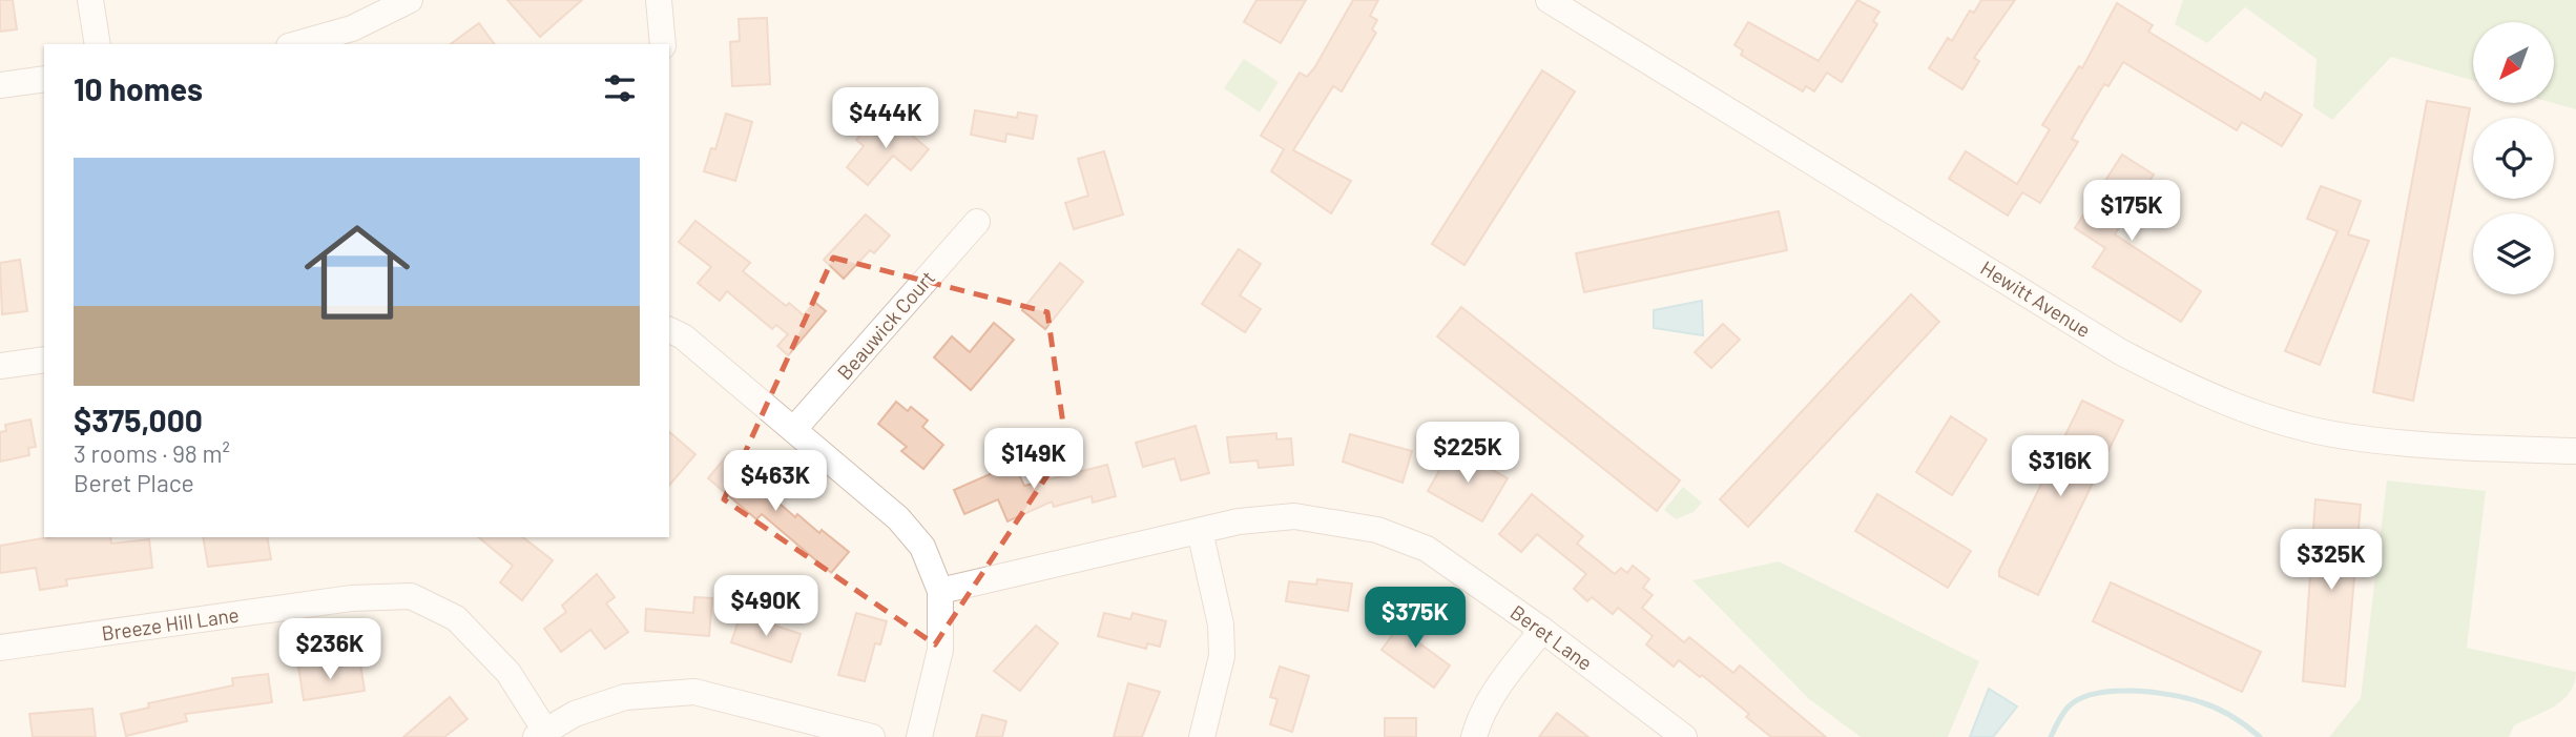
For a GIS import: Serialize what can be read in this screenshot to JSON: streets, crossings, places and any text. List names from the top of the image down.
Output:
{
  "streets": {
    "street": [
      "Hewitt Avenue",
      "Beauwick Court",
      "Breeze Hill Lane",
      "Beret Lane"
    ]
  },
  "north": "bottom left",
  "page": {
    "heading": "10 homes",
    "price": [
      "$444K",
      "$175K",
      "$225K",
      "$149K",
      "$316K",
      "$463K",
      "$325K",
      "$490K",
      "$375K",
      "$236K"
    ],
    "list": [
      {
        "name": "$375,000",
        "note": "3 rooms · 98 m² · Beret Place"
      }
    ]
  }
}
